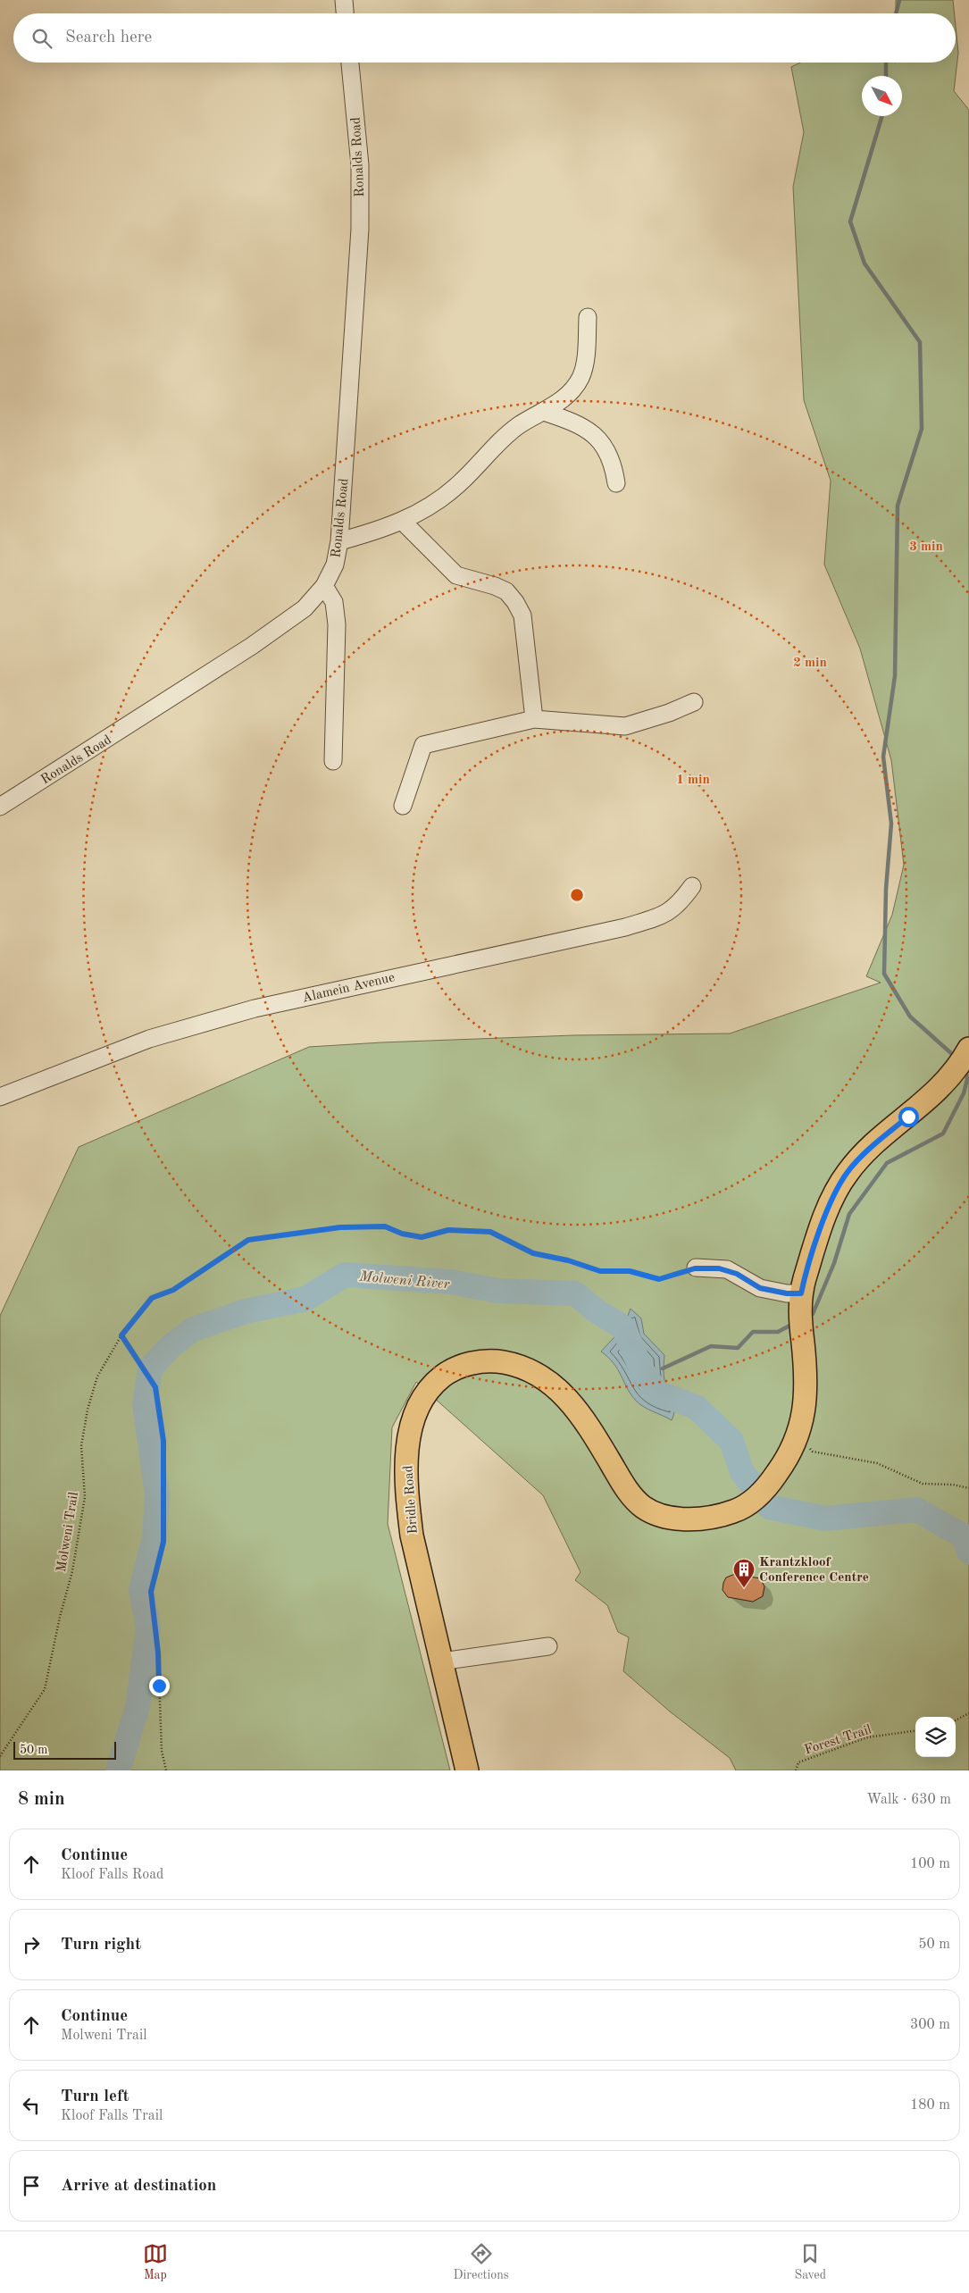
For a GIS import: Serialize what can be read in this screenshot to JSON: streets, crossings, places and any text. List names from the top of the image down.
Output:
{
  "streets": {
    "main road": ["Bridle Road"],
    "street": ["Ronalds Road", "Alamein Avenue"],
    "path": ["Molweni Trail", "Forest Trail"]
  },
  "water": ["Molweni River"],
  "places": {
    "building": ["Krantzkloof Conference Centre"]
  },
  "scale_bar": "50 m",
  "north": "bottom right",
  "page": {
    "search": "Search here",
    "scale": "50 m",
    "heading": ["8 min", "Walk · 630 m"],
    "list": [
      ["Continue", "Kloof Falls Road", "100 m"],
      ["Turn right", "50 m"],
      ["Continue", "Molweni Trail", "300 m"],
      ["Turn left", "Kloof Falls Trail", "180 m"],
      "Arrive at destination"
    ],
    "nav": ["Map", "Directions", "Saved"]
  },
  "rings": ["3 min", "2 min", "1 min"]
}
